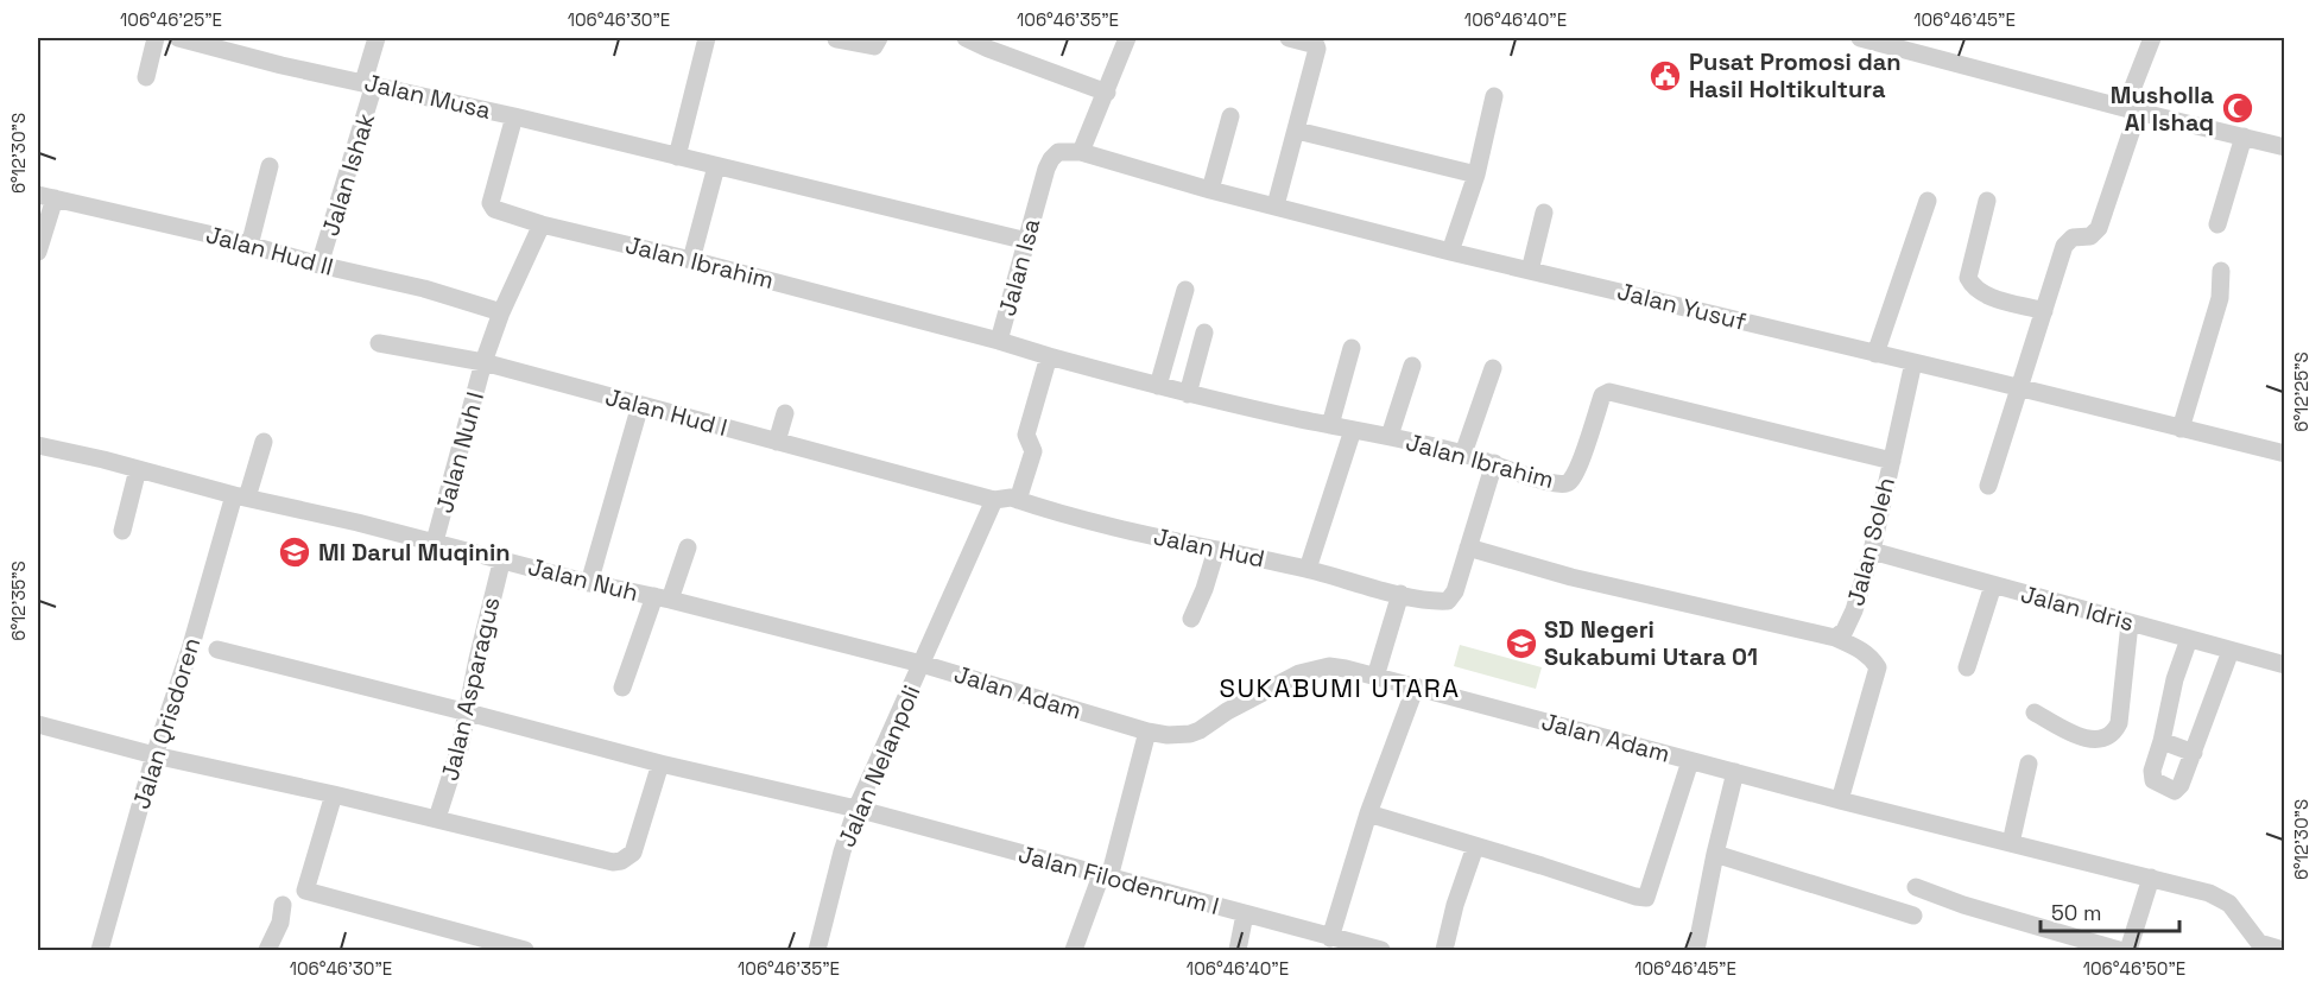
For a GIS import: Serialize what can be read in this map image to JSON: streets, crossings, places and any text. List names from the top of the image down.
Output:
{
  "streets": {
    "street": [
      "Jalan Musa",
      "Jalan Ishak",
      "Jalan Hud II",
      "Jalan Ibrahim",
      "Jalan Isa",
      "Jalan Yusuf",
      "Jalan Hud I",
      "Jalan Nuh I",
      "Jalan Soleh",
      "Jalan Hud",
      "Jalan Nuh",
      "Jalan Idris",
      "Jalan Asparagus",
      "Jalan Adam",
      "Jalan Qrisdoren",
      "Jalan Nelanpoli",
      "Jalan Filodenrum I"
    ]
  },
  "crossings": [
    ["Jalan Musa", "Jalan Ishak"],
    ["Jalan Musa", "Jalan Ibrahim"],
    ["Jalan Musa", "Jalan Isa"],
    ["Jalan Ishak", "Jalan Hud II"],
    ["Jalan Ibrahim", "Jalan Isa"],
    ["Jalan Ibrahim", "Jalan Soleh"],
    ["Jalan Isa", "Jalan Yusuf"],
    ["Jalan Yusuf", "Jalan Soleh"],
    ["Jalan Hud I", "Jalan Nuh I"],
    ["Jalan Nuh I", "Jalan Nuh"],
    ["Jalan Soleh", "Jalan Idris"],
    ["Jalan Nuh", "Jalan Asparagus"],
    ["Jalan Nuh", "Jalan Adam"],
    ["Jalan Nuh", "Jalan Qrisdoren"],
    ["Jalan Nuh", "Jalan Nelanpoli"],
    ["Jalan Asparagus", "Jalan Filodenrum I"],
    ["Jalan Adam", "Jalan Nelanpoli"],
    ["Jalan Nelanpoli", "Jalan Filodenrum I"]
  ],
  "districts": ["SUKABUMI UTARA"],
  "places": {
    "public building": ["Pusat Promosi dan Hasil Holtikultura"],
    "mosque": ["Musholla Al Ishaq"],
    "school or university": ["MI Darul Muqinin", "SD Negeri Sukabumi Utara 01"]
  },
  "scale_bar": "50 m",
  "coordinates": [
    "106°46'25\"E",
    "106°46'30\"E",
    "106°46'35\"E",
    "106°46'40\"E",
    "106°46'45\"E",
    "6°12'30\"S",
    "6°12'25\"S",
    "6°12'35\"S",
    "106°46'50\"E"
  ]
}
